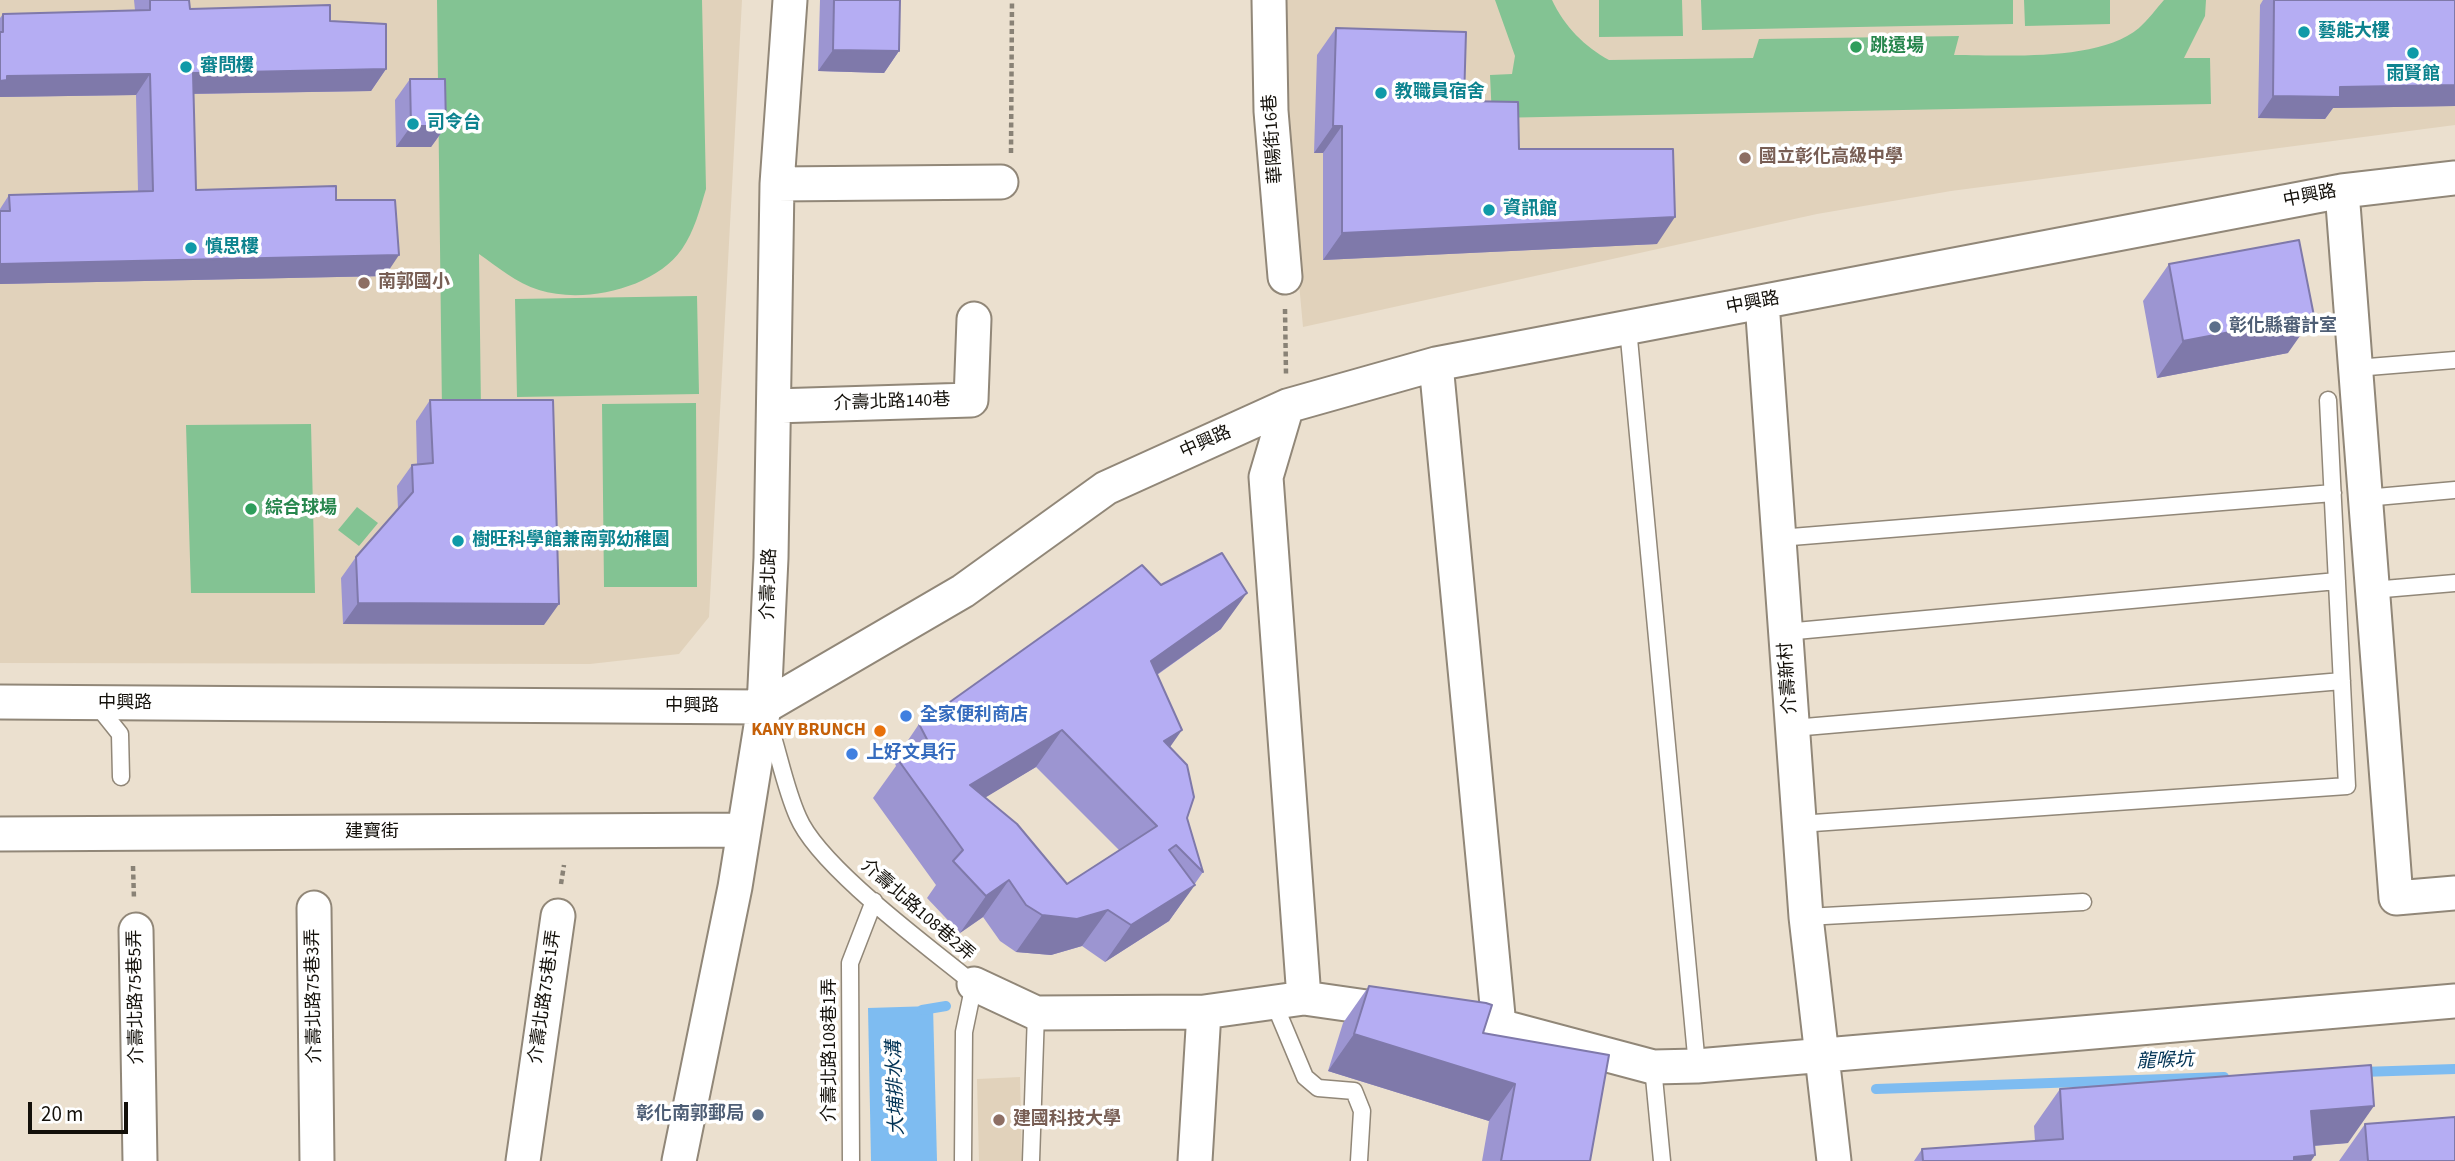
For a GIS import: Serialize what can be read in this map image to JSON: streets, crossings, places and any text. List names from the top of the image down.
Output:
{
  "streets": {
    "street": [
      "華陽街16巷",
      "中興路",
      "介壽北路140巷",
      "介壽北路",
      "介壽新村",
      "建寶街",
      "介壽北路75巷3弄",
      "介壽北路75巷5弄",
      "介壽北路75巷1弄"
    ],
    "lane": ["介壽北路108巷2弄", "介壽北路108巷1弄"]
  },
  "crossings": [
    ["中興路", "介壽北路"],
    ["中興路", "介壽新村"],
    ["中興路", "介壽北路108巷2弄"],
    ["介壽北路140巷", "介壽北路"],
    ["介壽北路", "建寶街"],
    ["介壽北路", "介壽北路108巷2弄"],
    ["建寶街", "介壽北路75巷5弄"],
    ["建寶街", "介壽北路75巷1弄"],
    ["介壽北路108巷2弄", "介壽北路108巷1弄"]
  ],
  "water": ["龍喉坑", "大埔排水溝"],
  "places": [
    "藝能大樓",
    "跳遠場",
    "雨賢館",
    "審問樓",
    "教職員宿舍",
    "司令台",
    "國立彰化高級中學",
    "資訊館",
    "慎思樓",
    "南郭國小",
    "彰化縣審計室",
    "綜合球場",
    "樹旺科學館兼南郭幼稚園",
    "全家便利商店",
    "KANY BRUNCH",
    "上好文具行",
    "彰化南郭郵局",
    "建國科技大學"
  ],
  "scale_bar": "20 m"
}
